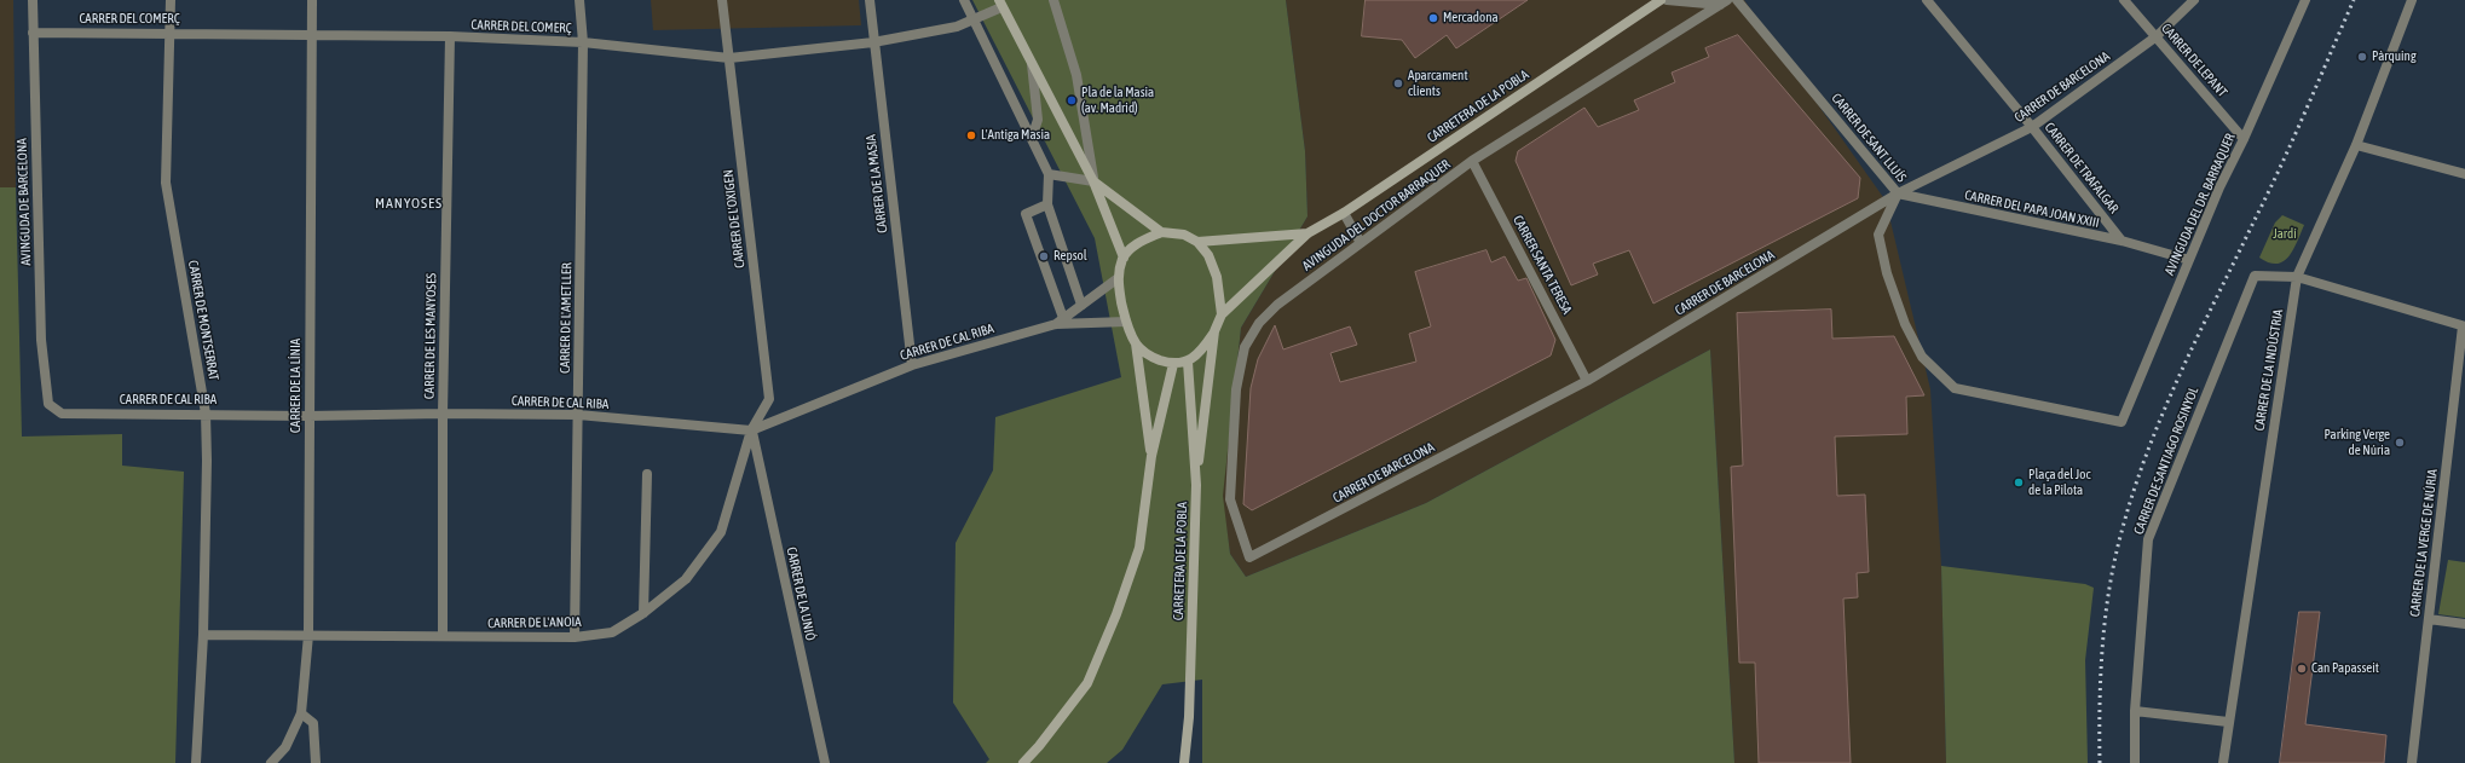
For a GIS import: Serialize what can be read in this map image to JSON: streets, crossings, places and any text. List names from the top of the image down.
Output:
{
  "streets": {
    "street": [
      "CARRER DEL COMERÇ",
      "CARRER DE LEPANT",
      "CARRER DE BARCELONA",
      "CARRETERA DE LA POBLA",
      "CARRER DE SANT LLUÍS",
      "CARRER DE TRAFALGAR",
      "CARRER DE LA MASIA",
      "AVINGUDA DE BARCELONA",
      "AVINGUDA DEL DR. BARRAQUER",
      "CARRER DEL PAPA JOAN XXIII",
      "AVINGUDA DEL DOCTOR BARRAQUER",
      "CARRER DE L'OXIGEN",
      "CARRER SANTA TERESA",
      "CARRER DE L'AMETLLER",
      "CARRER DE MONTSERRAT",
      "CARRER DE LES MANYOSES",
      "CARRER DE CAL RIBA",
      "CARRER DE LA INDÚSTRIA",
      "CARRER DE LA LÍNIA",
      "CARRER DE SANTIAGO ROSINYOL",
      "CARRER DE LA VERGE DE NÚRIA",
      "CARRER DE LA UNIÓ",
      "CARRER DE L'ANOIA"
    ]
  },
  "crossings": [
    ["CARRER DEL COMERÇ", "CARRER DE LA MASIA"],
    ["CARRER DEL COMERÇ", "AVINGUDA DE BARCELONA"],
    ["CARRER DEL COMERÇ", "CARRER DE L'OXIGEN"],
    ["CARRER DEL COMERÇ", "CARRER DE L'AMETLLER"],
    ["CARRER DEL COMERÇ", "CARRER DE MONTSERRAT"],
    ["CARRER DEL COMERÇ", "CARRER DE LES MANYOSES"],
    ["CARRER DEL COMERÇ", "CARRER DE LA LÍNIA"],
    ["CARRER DE LEPANT", "CARRER DE BARCELONA"],
    ["CARRER DE LEPANT", "AVINGUDA DEL DR. BARRAQUER"],
    ["CARRER DE BARCELONA", "CARRER DE SANT LLUÍS"],
    ["CARRER DE BARCELONA", "CARRER DE TRAFALGAR"],
    ["CARRER DE BARCELONA", "CARRER DEL PAPA JOAN XXIII"],
    ["CARRER DE BARCELONA", "AVINGUDA DEL DOCTOR BARRAQUER"],
    ["CARRER DE BARCELONA", "CARRER SANTA TERESA"],
    ["CARRETERA DE LA POBLA", "CARRER DE CAL RIBA"],
    ["CARRER DE SANT LLUÍS", "AVINGUDA DEL DR. BARRAQUER"],
    ["CARRER DE SANT LLUÍS", "CARRER DEL PAPA JOAN XXIII"],
    ["CARRER DE TRAFALGAR", "CARRER DEL PAPA JOAN XXIII"],
    ["CARRER DE LA MASIA", "CARRER DE CAL RIBA"],
    ["AVINGUDA DE BARCELONA", "CARRER DE CAL RIBA"],
    ["AVINGUDA DEL DR. BARRAQUER", "CARRER DEL PAPA JOAN XXIII"],
    ["AVINGUDA DEL DOCTOR BARRAQUER", "CARRER SANTA TERESA"],
    ["CARRER DE L'OXIGEN", "CARRER DE CAL RIBA"],
    ["CARRER DE L'OXIGEN", "CARRER DE LA UNIÓ"],
    ["CARRER DE L'OXIGEN", "CARRER DE L'ANOIA"],
    ["CARRER DE L'AMETLLER", "CARRER DE CAL RIBA"],
    ["CARRER DE L'AMETLLER", "CARRER DE L'ANOIA"],
    ["CARRER DE MONTSERRAT", "CARRER DE CAL RIBA"],
    ["CARRER DE MONTSERRAT", "CARRER DE L'ANOIA"],
    ["CARRER DE LES MANYOSES", "CARRER DE CAL RIBA"],
    ["CARRER DE LES MANYOSES", "CARRER DE L'ANOIA"],
    ["CARRER DE CAL RIBA", "CARRER DE LA LÍNIA"],
    ["CARRER DE CAL RIBA", "CARRER DE LA UNIÓ"],
    ["CARRER DE CAL RIBA", "CARRER DE L'ANOIA"],
    ["CARRER DE LA INDÚSTRIA", "CARRER DE SANTIAGO ROSINYOL"],
    ["CARRER DE LA LÍNIA", "CARRER DE L'ANOIA"],
    ["CARRER DE LA UNIÓ", "CARRER DE L'ANOIA"]
  ],
  "districts": ["MANYOSES"],
  "parks": ["Jardí"],
  "places": [
    "Mercadona",
    "Pàrquing",
    "Aparcament clients",
    "Pla de la Masia (av. Madrid)",
    "L'Antiga Masia",
    "Repsol",
    "Parking Verge de Núria",
    "Plaça del Joc de la Pilota",
    "Can Papasseit"
  ]
}
